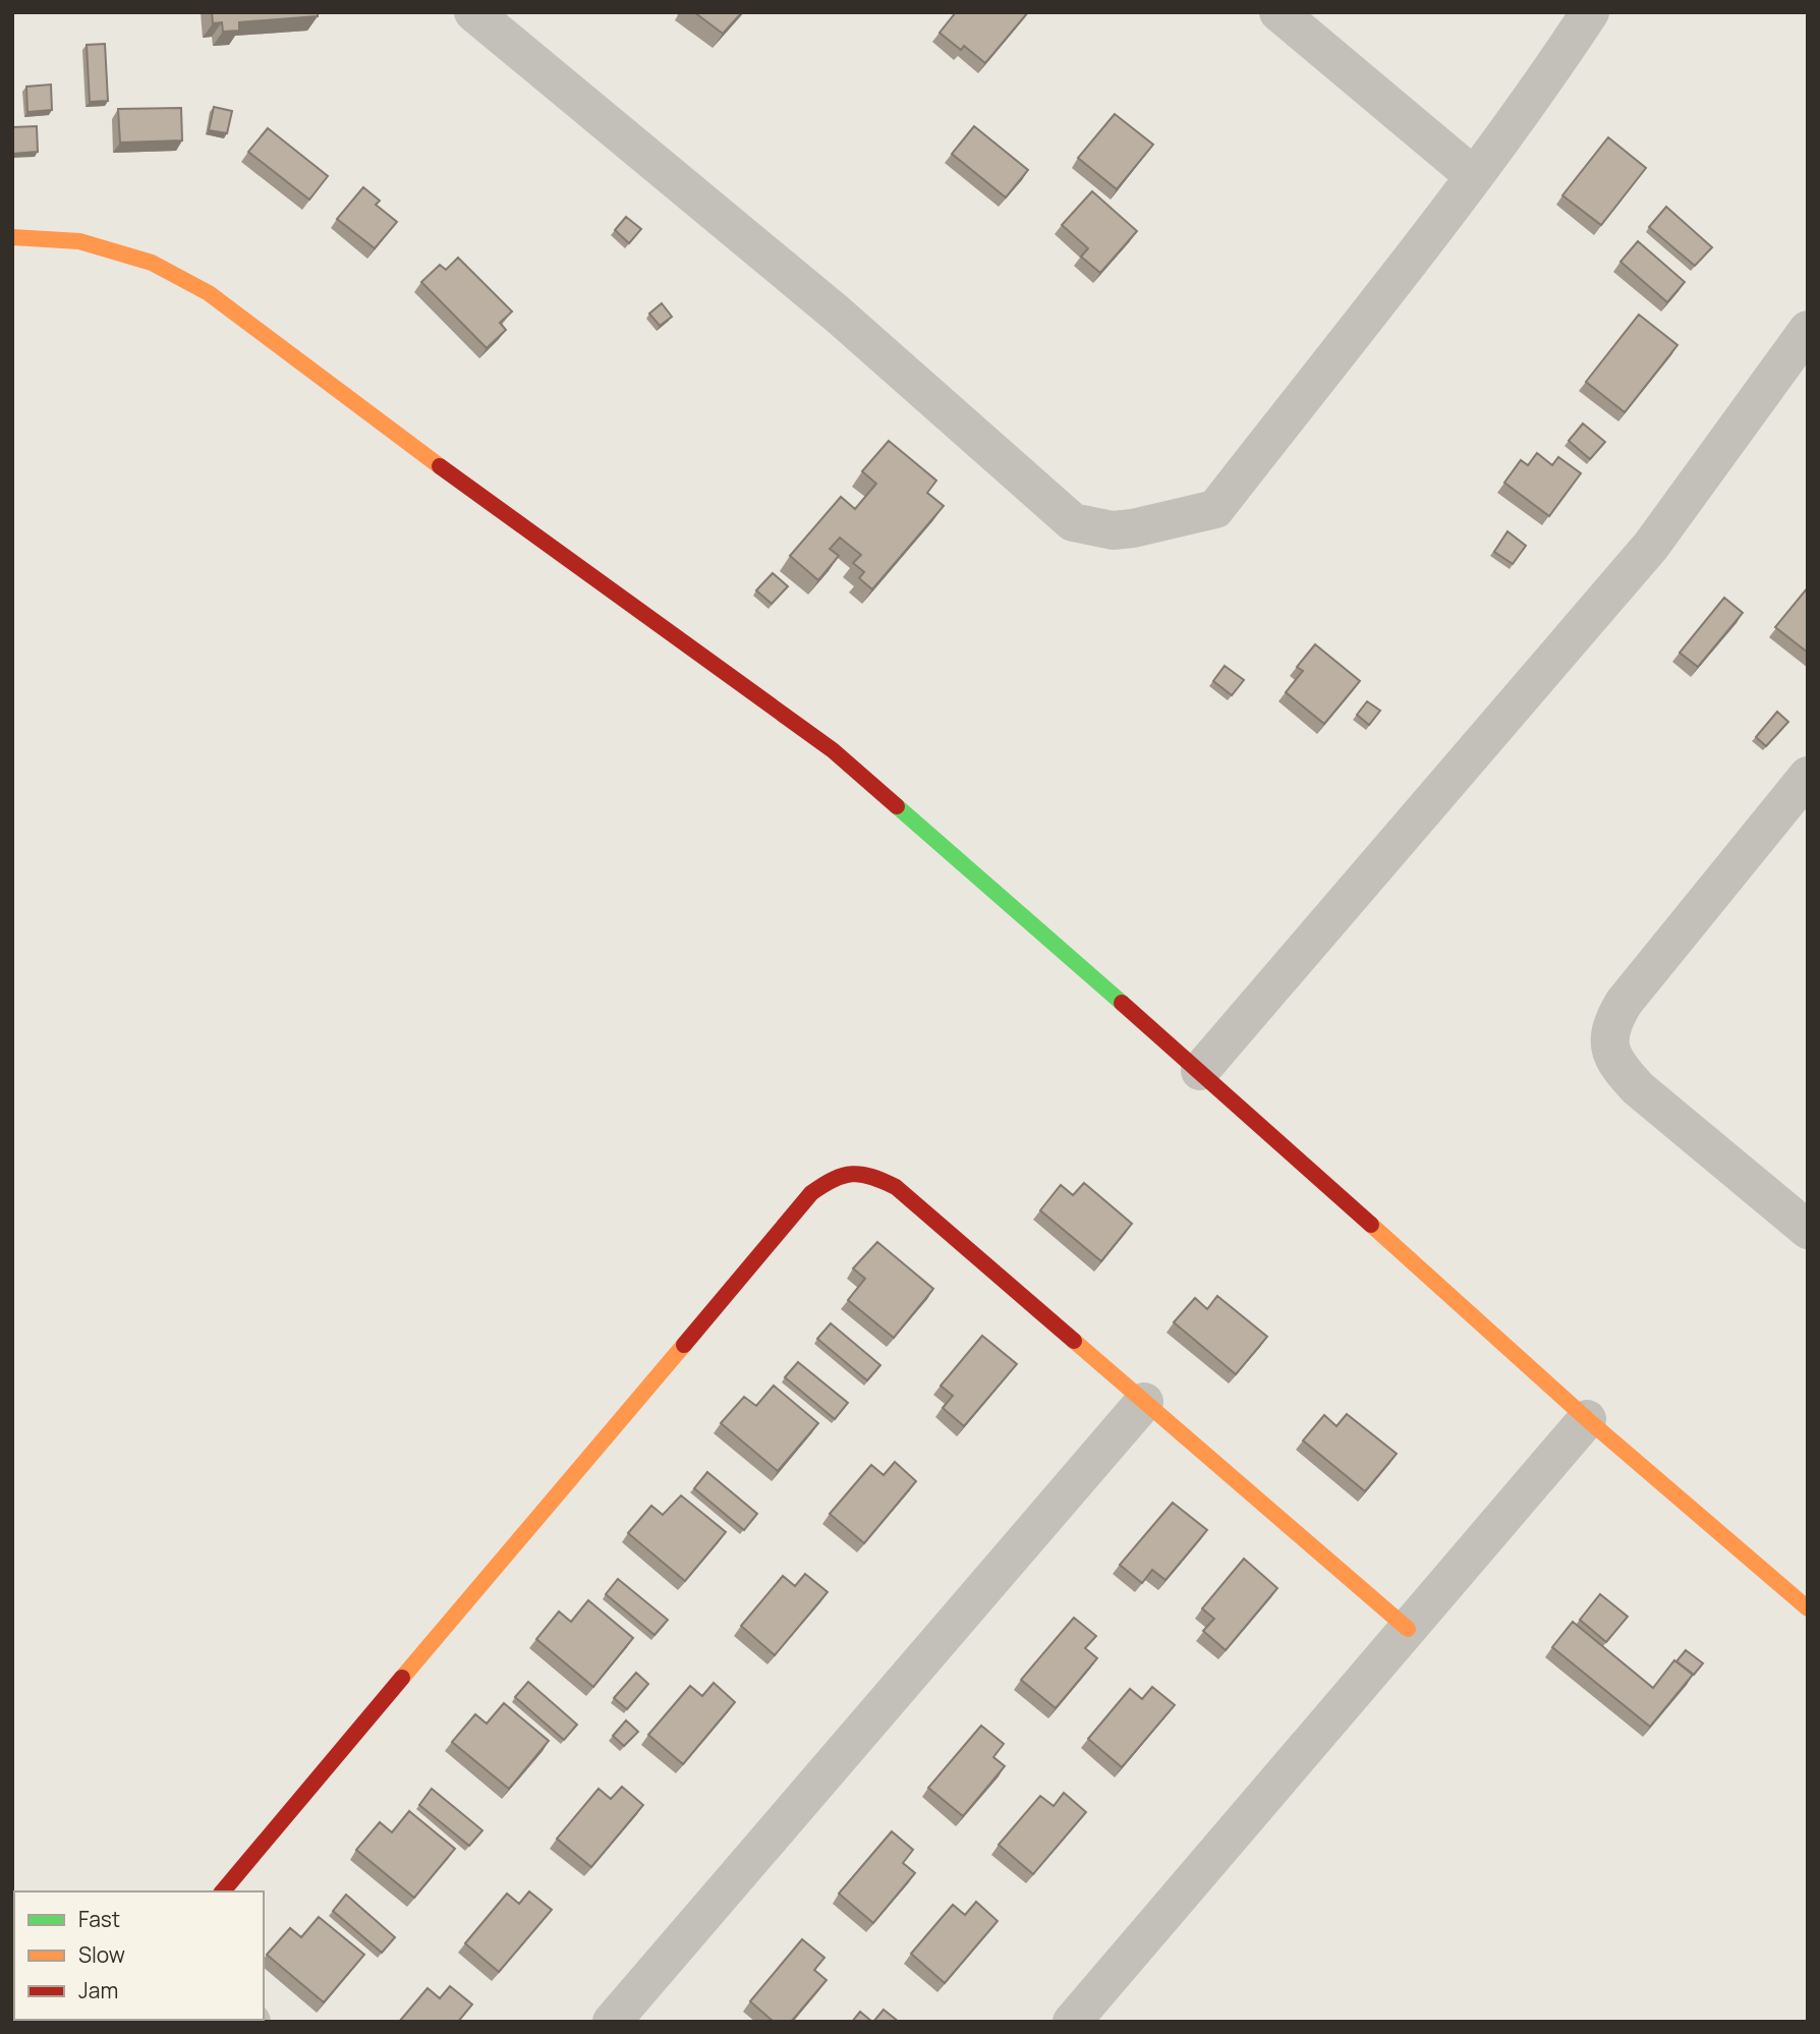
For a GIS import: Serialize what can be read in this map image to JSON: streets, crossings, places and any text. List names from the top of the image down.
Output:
{
  "legend": ["Fast", "Slow", "Jam"]
}
